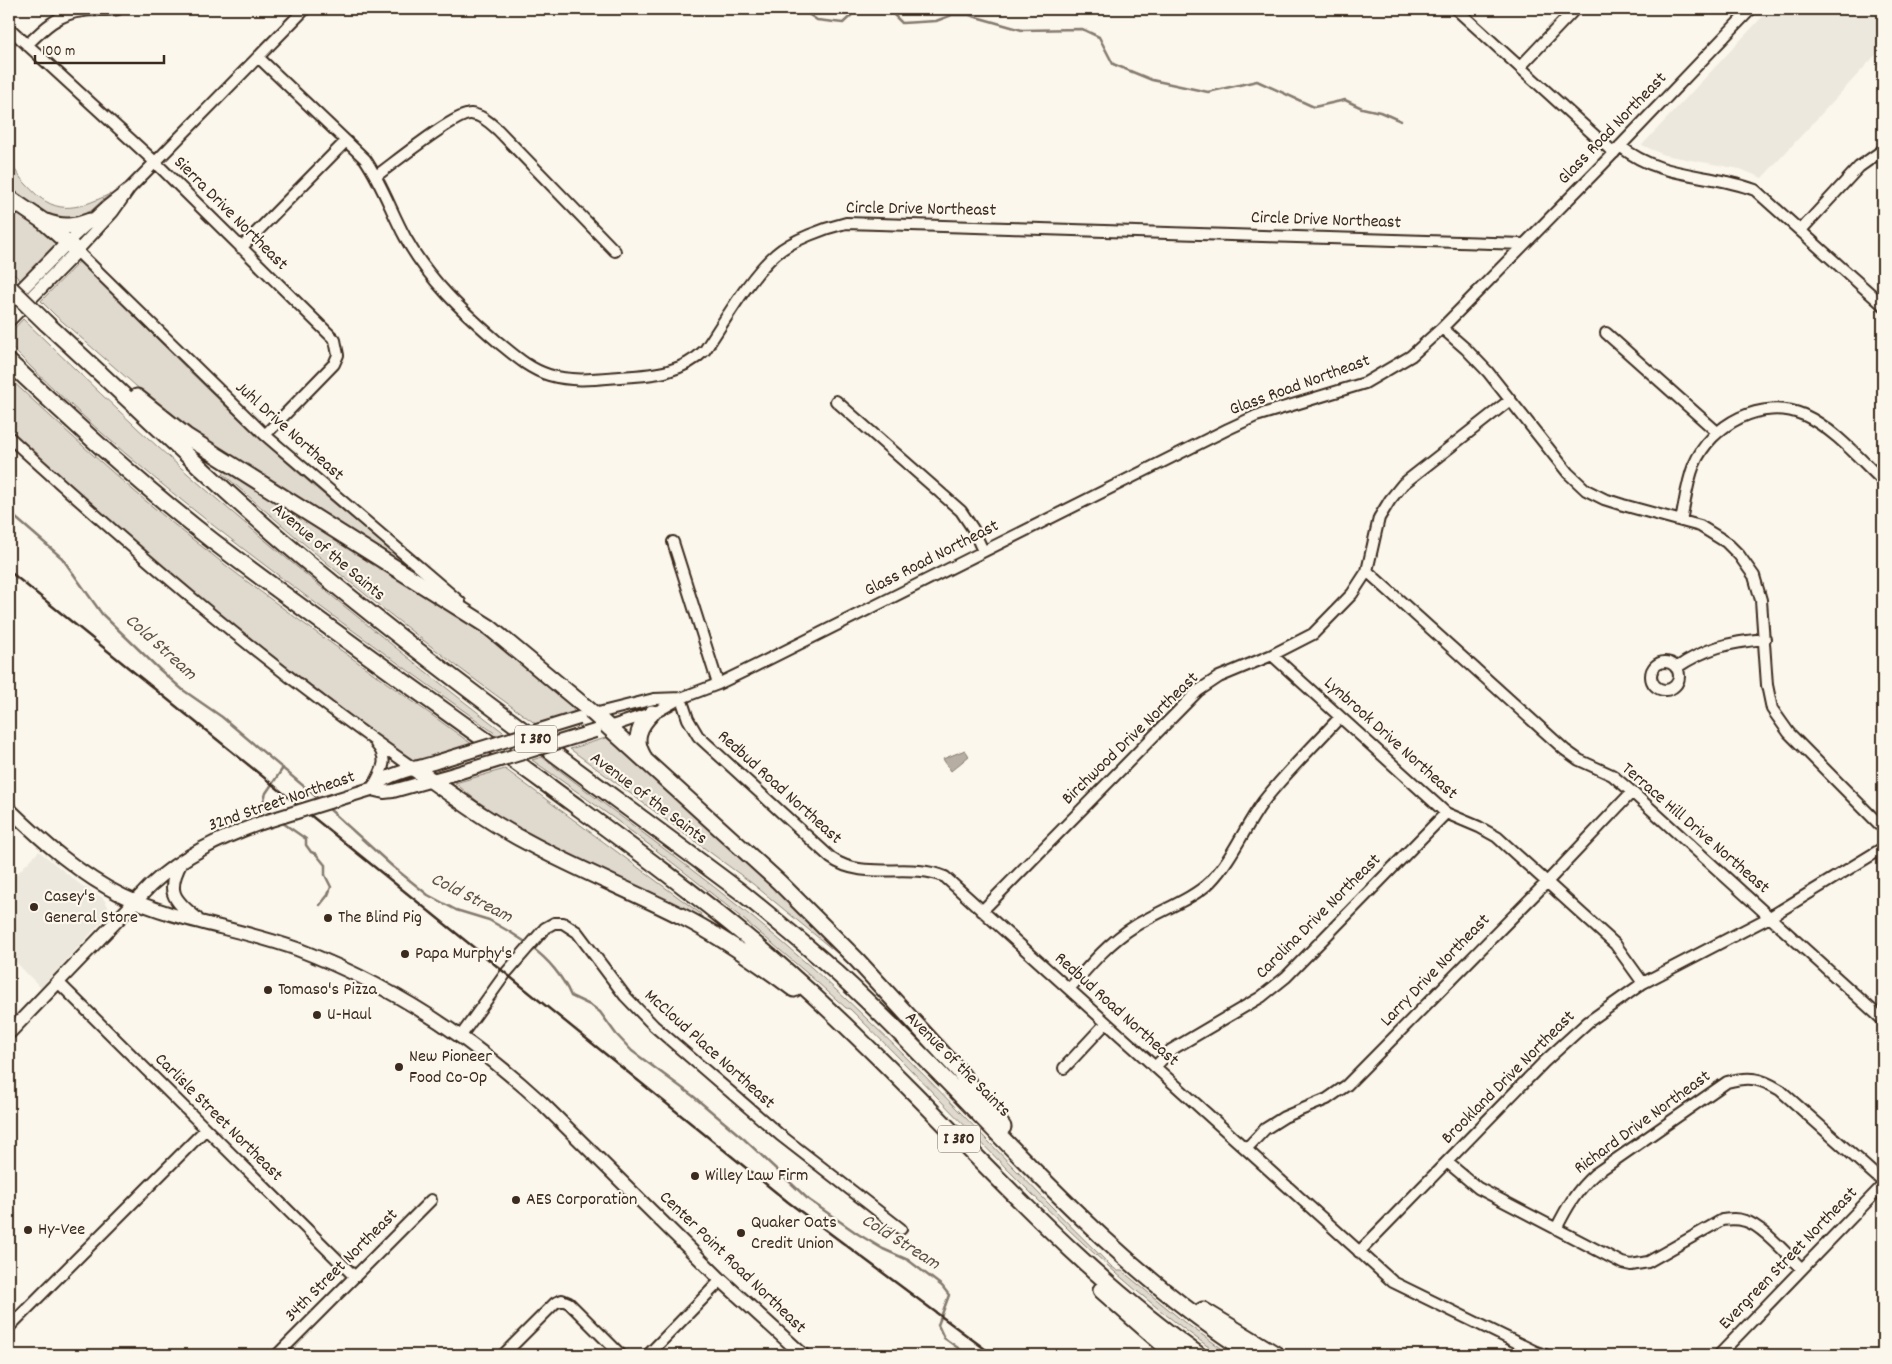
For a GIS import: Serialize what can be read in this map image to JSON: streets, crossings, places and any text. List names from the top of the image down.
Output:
{
  "streets": {
    "highway": ["Avenue of the Saints", "I 380"],
    "main road": ["32nd Street Northeast", "Center Point Road Northeast"],
    "street": [
      "Glass Road Northeast",
      "Circle Drive Northeast",
      "Sierra Drive Northeast",
      "Juhl Drive Northeast",
      "Birchwood Drive Northeast",
      "Lynbrook Drive Northeast",
      "Redbud Road Northeast",
      "Terrace Hill Drive Northeast",
      "Carolina Drive Northeast",
      "Larry Drive Northeast",
      "McCloud Place Northeast",
      "Brookland Drive Northeast",
      "Carlisle Street Northeast",
      "Richard Drive Northeast",
      "Evergreen Street Northeast",
      "34th Street Northeast"
    ]
  },
  "crossings": [
    ["Glass Road Northeast", "Circle Drive Northeast"],
    ["Glass Road Northeast", "Redbud Road Northeast"],
    ["Glass Road Northeast", "32nd Street Northeast"],
    ["Sierra Drive Northeast", "Juhl Drive Northeast"],
    ["Birchwood Drive Northeast", "Lynbrook Drive Northeast"],
    ["Birchwood Drive Northeast", "Redbud Road Northeast"],
    ["Birchwood Drive Northeast", "Terrace Hill Drive Northeast"],
    ["Lynbrook Drive Northeast", "Carolina Drive Northeast"],
    ["Lynbrook Drive Northeast", "Larry Drive Northeast"],
    ["Lynbrook Drive Northeast", "Brookland Drive Northeast"],
    ["Redbud Road Northeast", "32nd Street Northeast"],
    ["Redbud Road Northeast", "Carolina Drive Northeast"],
    ["Redbud Road Northeast", "Larry Drive Northeast"],
    ["Redbud Road Northeast", "Brookland Drive Northeast"],
    ["32nd Street Northeast", "Carlisle Street Northeast"],
    ["32nd Street Northeast", "Center Point Road Northeast"],
    ["Terrace Hill Drive Northeast", "Larry Drive Northeast"],
    ["Terrace Hill Drive Northeast", "Brookland Drive Northeast"],
    ["McCloud Place Northeast", "Center Point Road Northeast"],
    ["Carlisle Street Northeast", "34th Street Northeast"],
    ["Richard Drive Northeast", "Evergreen Street Northeast"]
  ],
  "water": ["Cold Stream"],
  "places": [
    "Casey's General Store",
    "The Blind Pig",
    "Papa Murphy's",
    "Tomaso's Pizza",
    "U-Haul",
    "New Pioneer Food Co-Op",
    "Willey Law Firm",
    "AES Corporation",
    "Hy-Vee",
    "Quaker Oats Credit Union"
  ],
  "scale_bar": "100 m"
}
